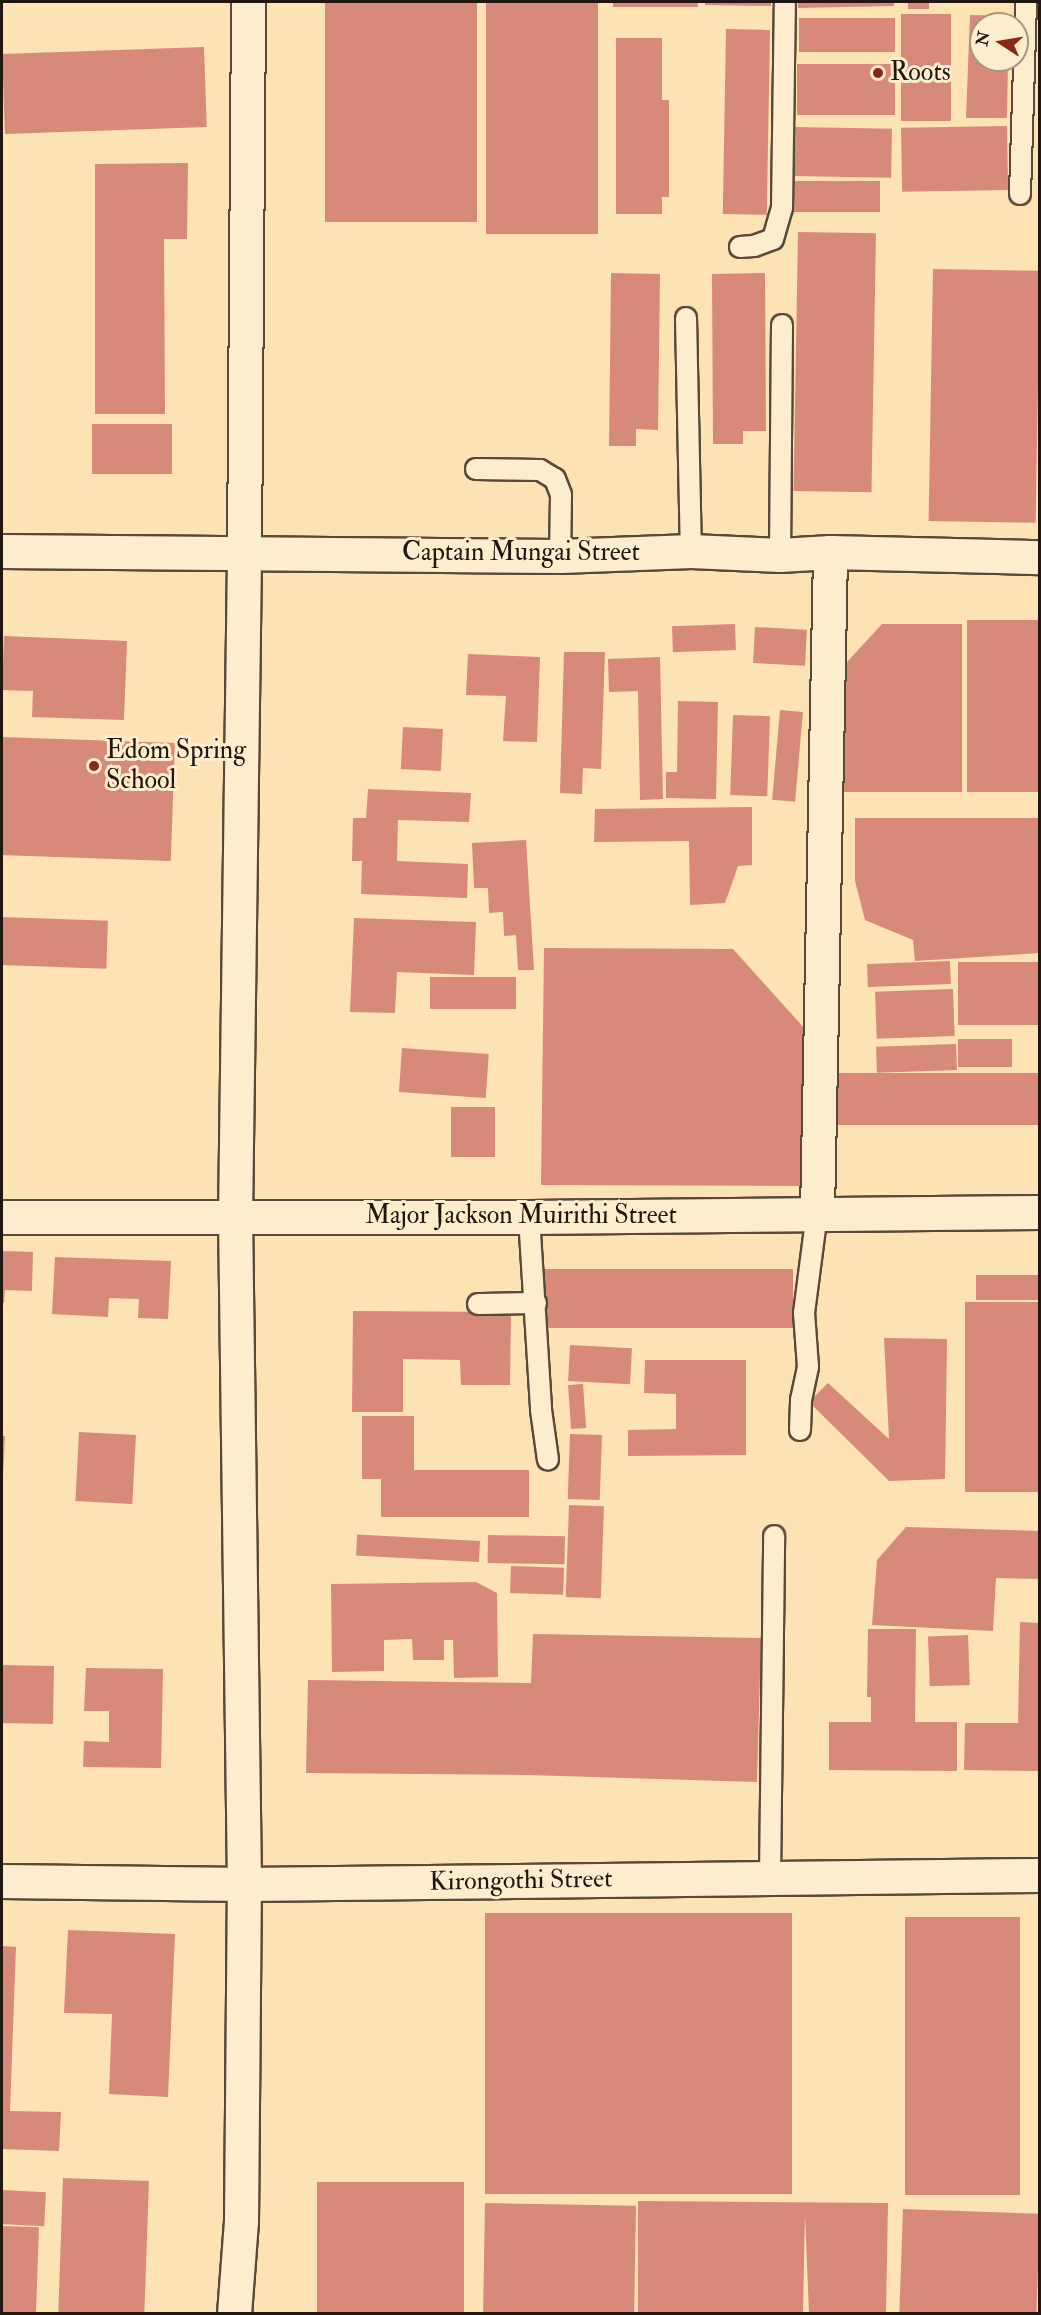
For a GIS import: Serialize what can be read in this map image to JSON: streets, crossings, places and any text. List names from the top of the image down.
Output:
{
  "streets": {
    "street": ["Captain Mungai Street", "Major Jackson Muirithi Street", "Kirongothi Street"]
  },
  "places": ["Roots", "Edom Spring School"],
  "north": "left"
}
